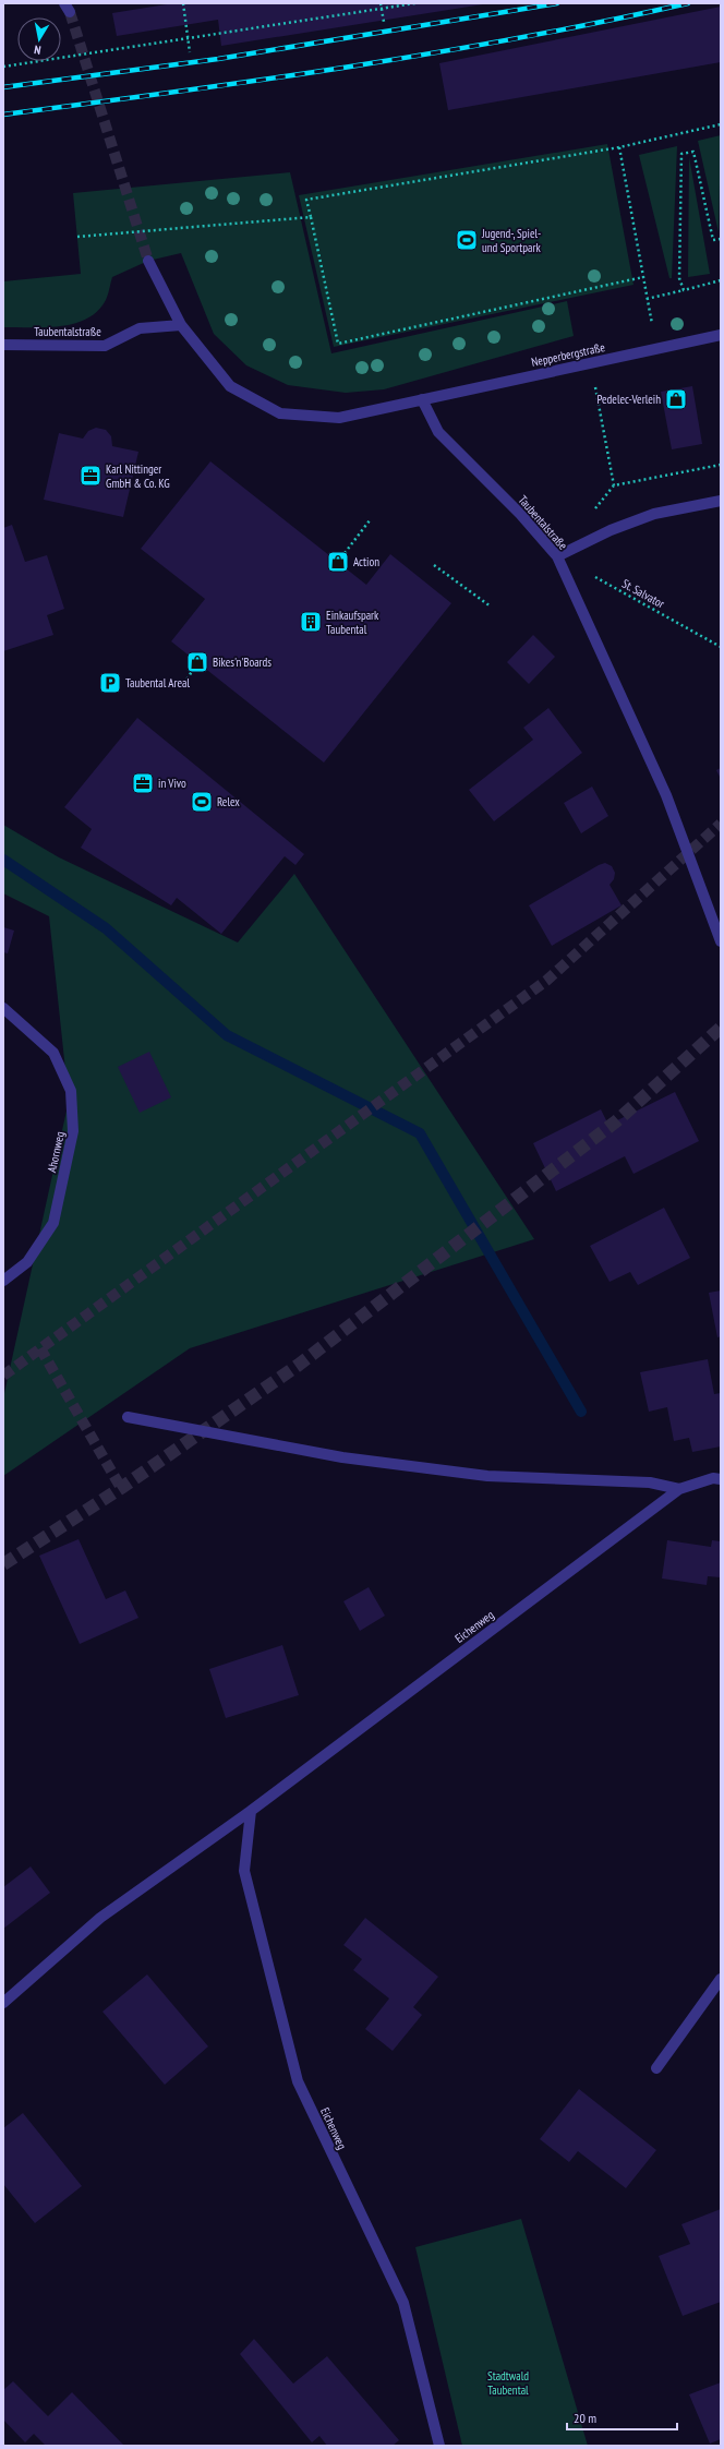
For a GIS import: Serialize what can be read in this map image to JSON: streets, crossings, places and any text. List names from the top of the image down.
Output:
{
  "streets": {
    "street": [
      "Taubentalstraße",
      "Nepperbergstraße",
      "Ahornweg",
      "Eichenweg"
    ],
    "path": ["St. Salvator"]
  },
  "crossings": [
    ["Taubentalstraße", "Nepperbergstraße"]
  ],
  "parks": ["Stadtwald Taubental"],
  "places": {
    "sports": ["Jugend-, Spiel- und Sportpark", "Relex"],
    "shop": ["Pedelec-Verleih", "Action", "Bikes'n'Boards"],
    "office": ["Karl Nittinger GmbH & Co. KG", "in Vivo"],
    "building": ["Einkaufspark Taubental"],
    "parking": ["Taubental Areal"]
  },
  "scale_bar": "20 m",
  "north": "bottom"
}
